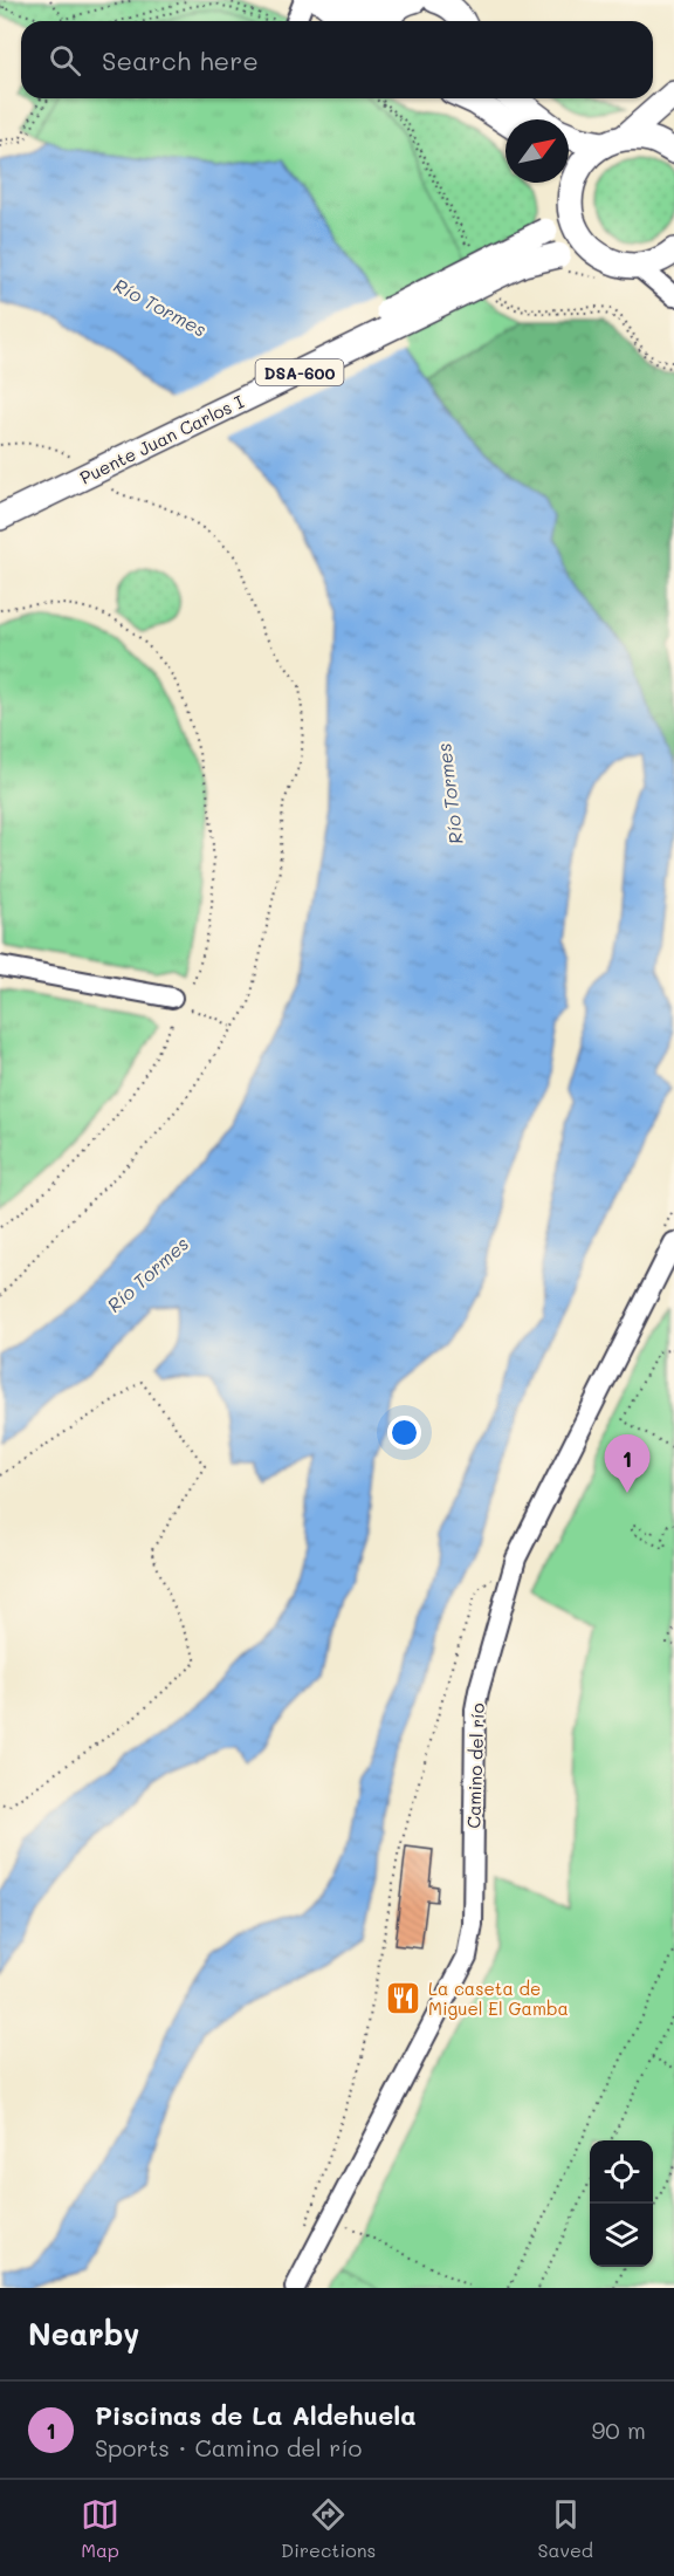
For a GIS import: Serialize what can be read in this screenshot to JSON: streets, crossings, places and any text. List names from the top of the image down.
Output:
{
  "streets": {
    "main road": ["DSA-600", "Puente Juan Carlos I"],
    "street": ["Camino del río"]
  },
  "water": ["Río Tormes"],
  "places": {
    "restaurant": ["La caseta de Miguel El Gamba"]
  },
  "north": "top right",
  "page": {
    "search": "Search here",
    "pins": "1",
    "heading": "Nearby",
    "list": [
      {
        "mark": "1",
        "name": "Piscinas de La Aldehuela",
        "note": "Sports · Camino del río",
        "value": "90 m"
      }
    ],
    "nav": ["Map", "Directions", "Saved"]
  }
}
